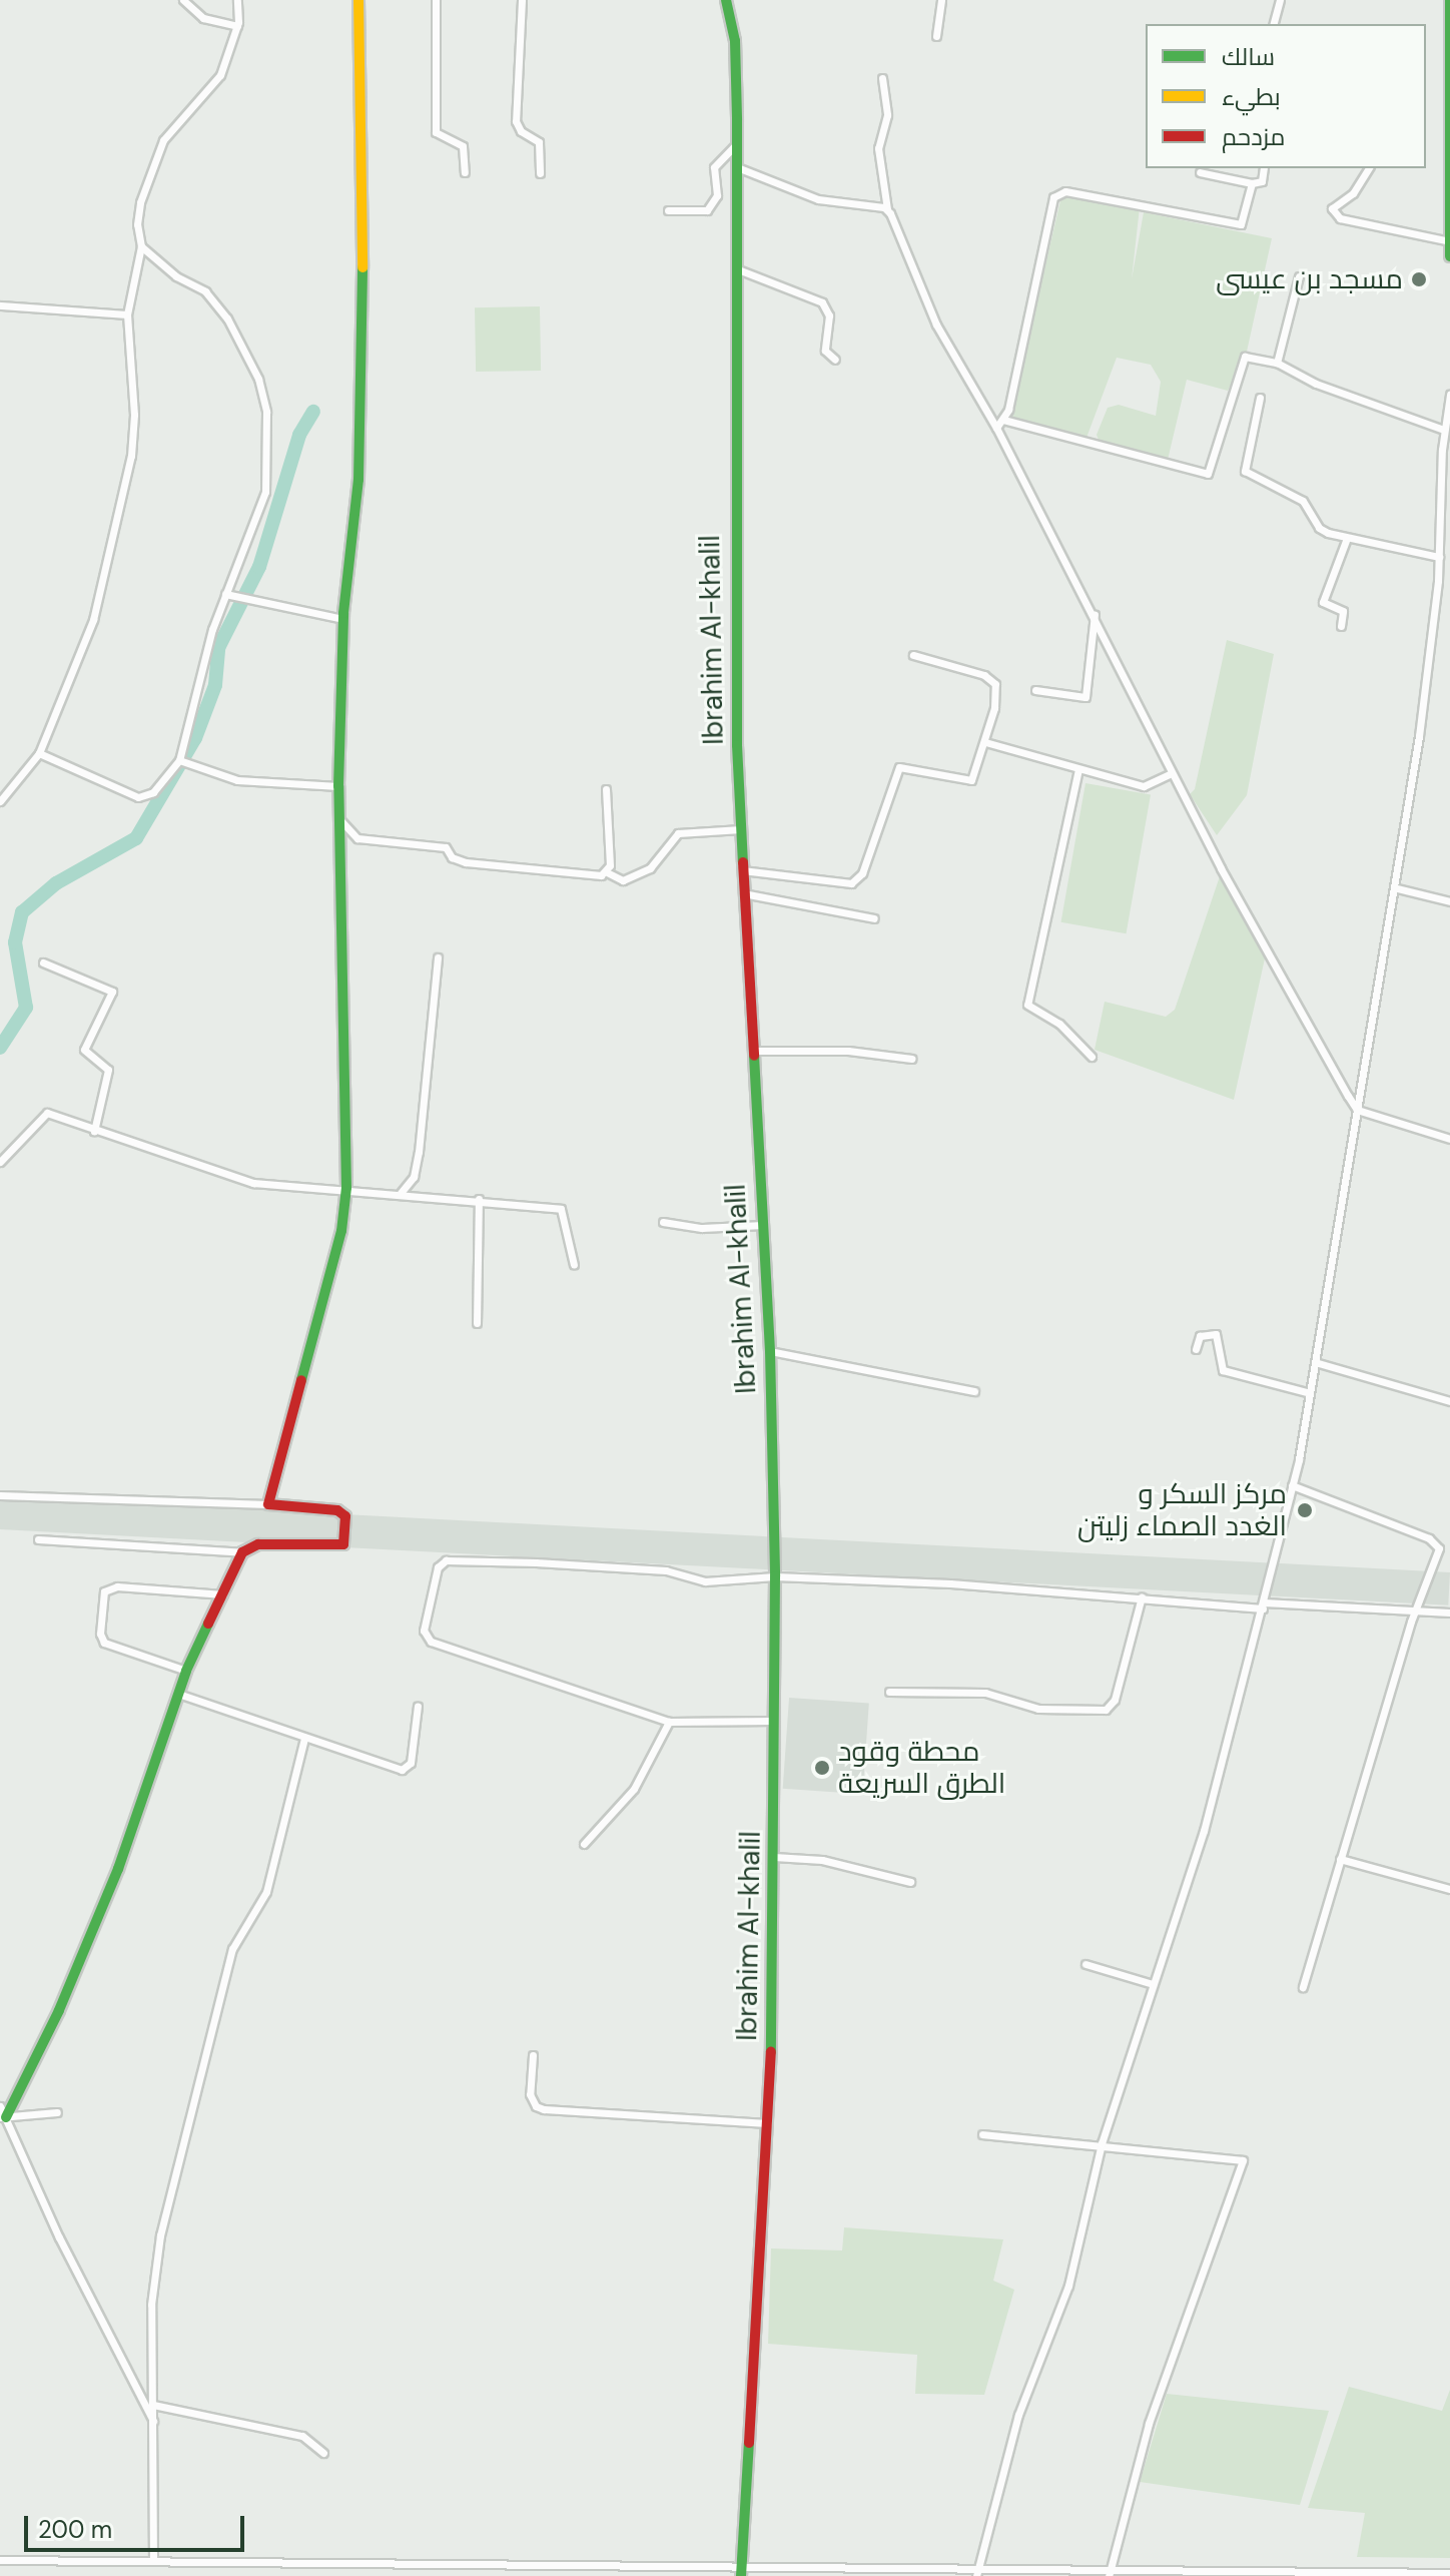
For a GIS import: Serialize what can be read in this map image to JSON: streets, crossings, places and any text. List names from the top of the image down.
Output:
{
  "streets": {
    "main road": ["Ibrahim Al-khalil"]
  },
  "places": ["مسجد بن عيسى", "مركز السكر و الغدد الصماء زليتن", "محطة وقود الطرق السريعة"],
  "legend": ["سالك", "بطيء", "مزدحم"],
  "scale_bar": "200 m"
}
